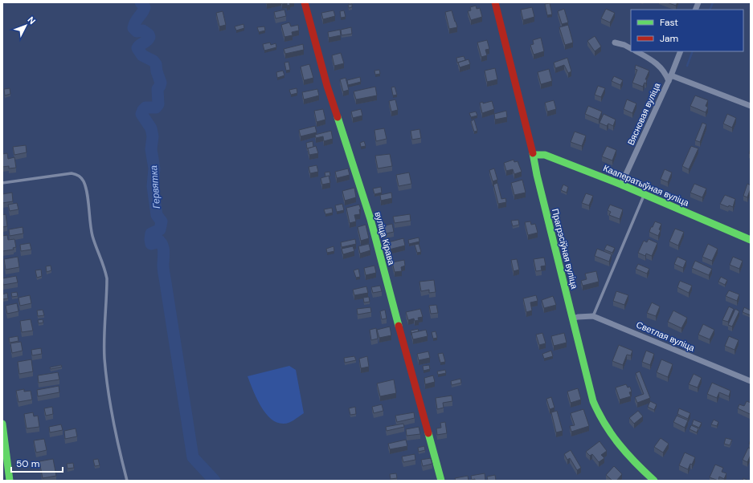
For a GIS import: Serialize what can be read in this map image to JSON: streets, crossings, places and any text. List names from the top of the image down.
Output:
{
  "streets": {
    "street": [
      "Вясновая вуліца",
      "Кааператыўная вуліца",
      "вуліца Кірава",
      "Прагрэсіўная вуліца",
      "Светлая вуліца"
    ]
  },
  "crossings": [
    ["Вясновая вуліца", "Кааператыўная вуліца"],
    ["Кааператыўная вуліца", "Прагрэсіўная вуліца"],
    ["Прагрэсіўная вуліца", "Светлая вуліца"]
  ],
  "water": ["Гервятка"],
  "legend": ["Fast", "Jam"],
  "scale_bar": "50 m",
  "north": "top right"
}
